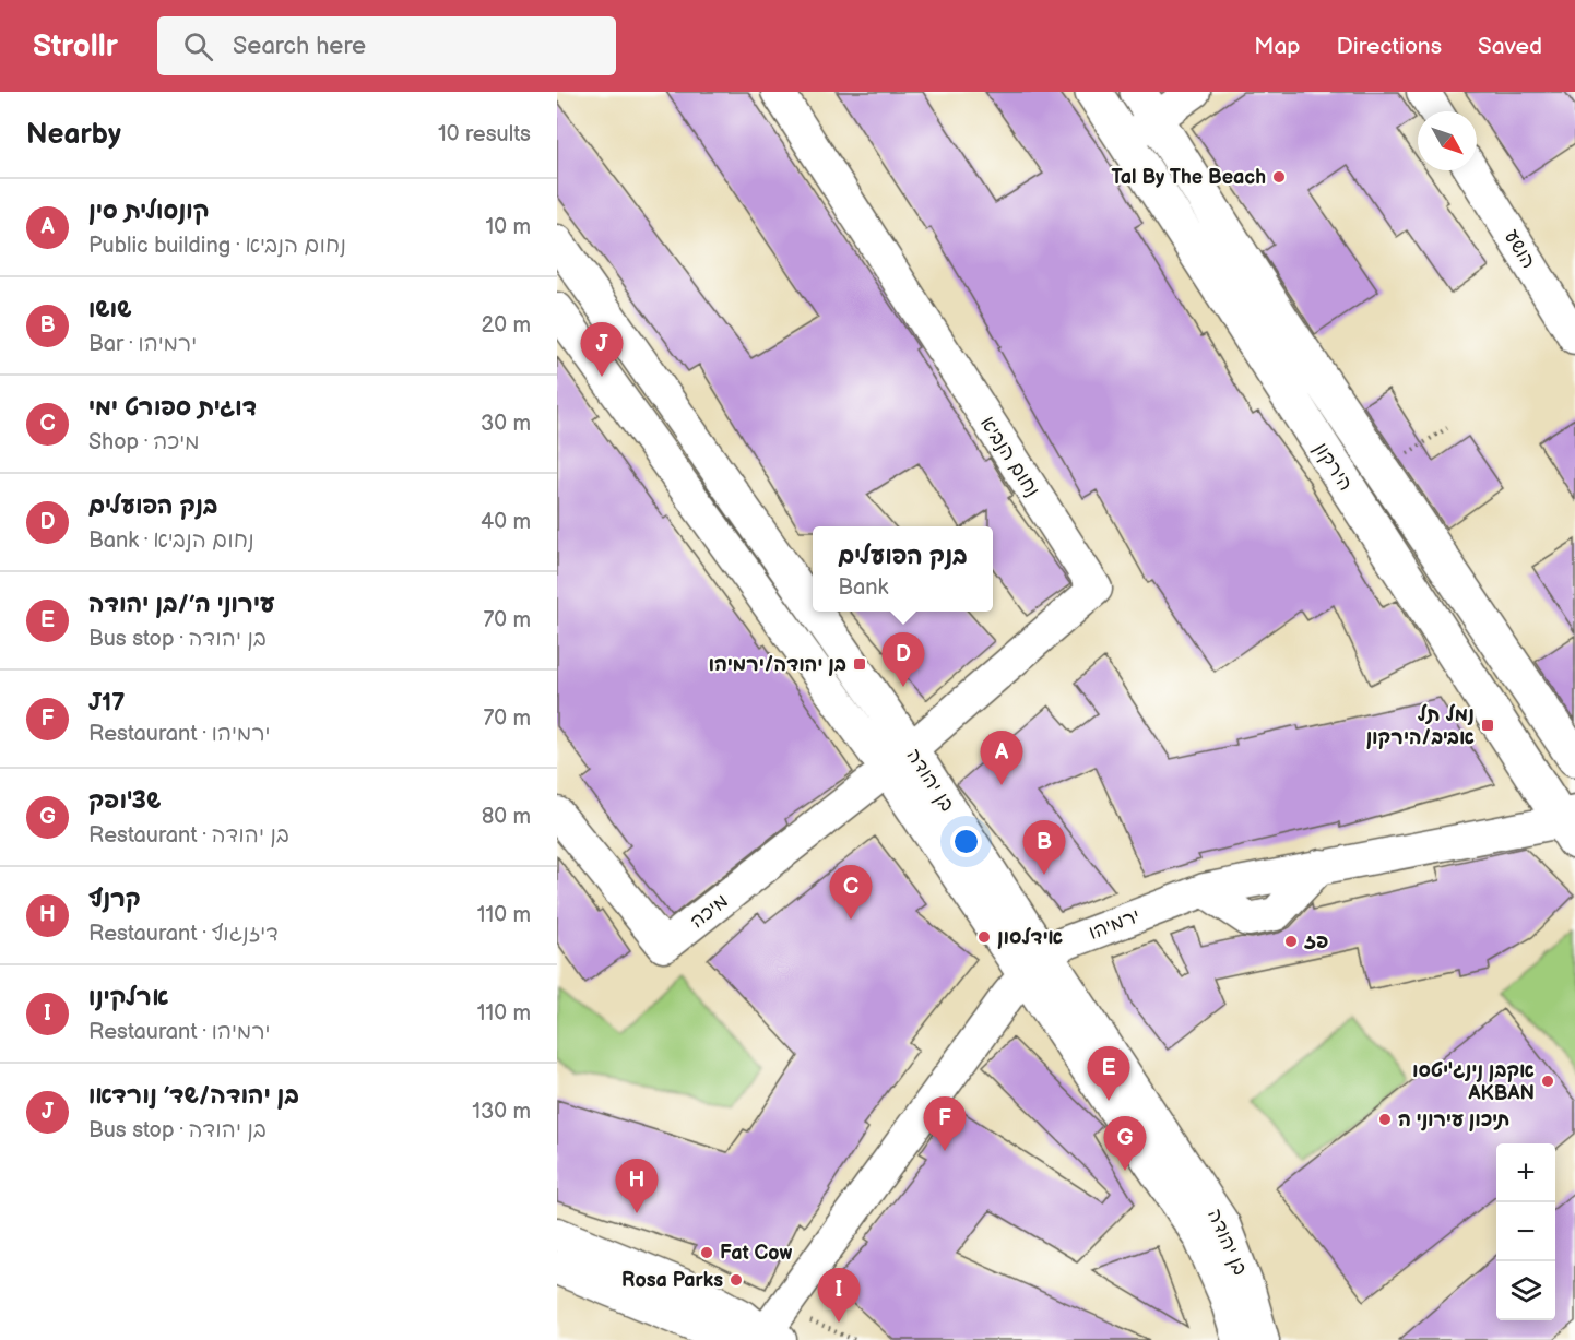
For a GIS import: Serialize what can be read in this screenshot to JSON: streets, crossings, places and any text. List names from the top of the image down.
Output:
{
  "streets": {
    "main road": ["הירקון"],
    "street": [
      "הושע",
      "נחום הנביא",
      "בן יהודה",
      "מיכה",
      "ירמיהו"
    ]
  },
  "crossings": [
    ["נחום הנביא", "בן יהודה"],
    ["נחום הנביא", "מיכה"],
    ["הירקון", "ירמיהו"],
    ["בן יהודה", "מיכה"],
    ["בן יהודה", "ירמיהו"]
  ],
  "places": {
    "other": [
      "Tal By The Beach",
      "אידלסון",
      "פז",
      "אקבן נינג'יטסו AKBAN",
      "תיכון עירוני ה",
      "Fat Cow",
      "Rosa Parks"
    ],
    "transit": ["בן יהודה/ירמיהו", "נמל תל אביב/הירקון"]
  },
  "north": "bottom right",
  "page": {
    "header": "Strollr",
    "search": "Search here",
    "nav": ["Map", "Directions", "Saved"],
    "heading": ["Nearby", "10 results"],
    "list": [
      {
        "mark": "A",
        "name": "קונסולית סין",
        "note": "Public building · נחום הנביא",
        "value": "10 m"
      },
      {
        "mark": "B",
        "name": "שושו",
        "note": "Bar · ירמיהו",
        "value": "20 m"
      },
      {
        "mark": "C",
        "name": "דוגית ספורט ימי",
        "note": "Shop · מיכה",
        "value": "30 m"
      },
      {
        "mark": "D",
        "name": "בנק הפועלים",
        "note": "Bank · נחום הנביא",
        "value": "40 m"
      },
      {
        "mark": "E",
        "name": "עירוני ה׳/בן יהודה",
        "note": "Bus stop · בן יהודה",
        "value": "70 m"
      },
      {
        "mark": "F",
        "name": "J17",
        "note": "Restaurant · ירמיהו",
        "value": "70 m"
      },
      {
        "mark": "G",
        "name": "שצ'ופק",
        "note": "Restaurant · בן יהודה",
        "value": "80 m"
      },
      {
        "mark": "H",
        "name": "קרנף",
        "note": "Restaurant · דיזנגוף",
        "value": "110 m"
      },
      {
        "mark": "I",
        "name": "ארלקינו",
        "note": "Restaurant · ירמיהו",
        "value": "110 m"
      },
      {
        "mark": "J",
        "name": "בן יהודה/שד׳ נורדאו",
        "note": "Bus stop · בן יהודה",
        "value": "130 m"
      }
    ],
    "pins": [
      "J",
      "D",
      "A",
      "B",
      "C",
      "E",
      "F",
      "G",
      "H",
      "I"
    ],
    "popup": ["בנק הפועלים", "Bank"],
    "map_buttons": ["+", "−"]
  }
}
